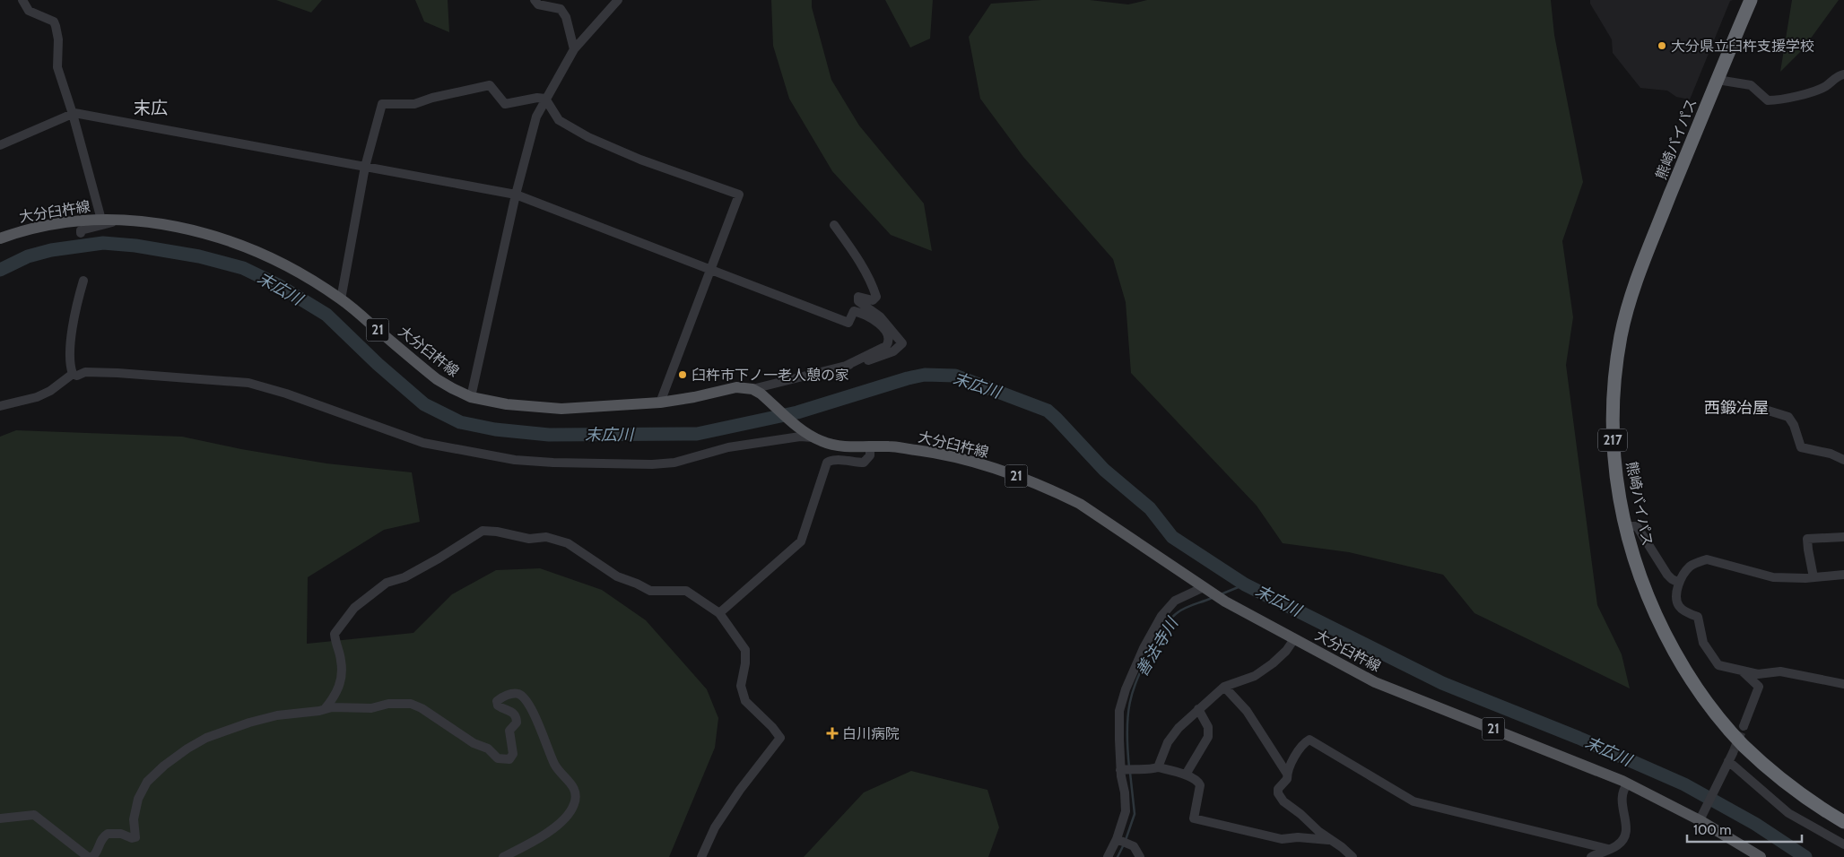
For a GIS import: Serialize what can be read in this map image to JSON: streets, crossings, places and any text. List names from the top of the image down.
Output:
{
  "streets": {
    "highway": ["熊崎バイパス", "217"],
    "main road": ["大分臼杵線", "21"]
  },
  "districts": ["末広", "西鍛冶屋"],
  "water": ["末広川", "善法寺川"],
  "places": {
    "other": ["大分県立臼杵支援学校", "臼杵市下ノ一老人憩の家"],
    "health": ["白川病院"]
  },
  "scale_bar": "100 m"
}
